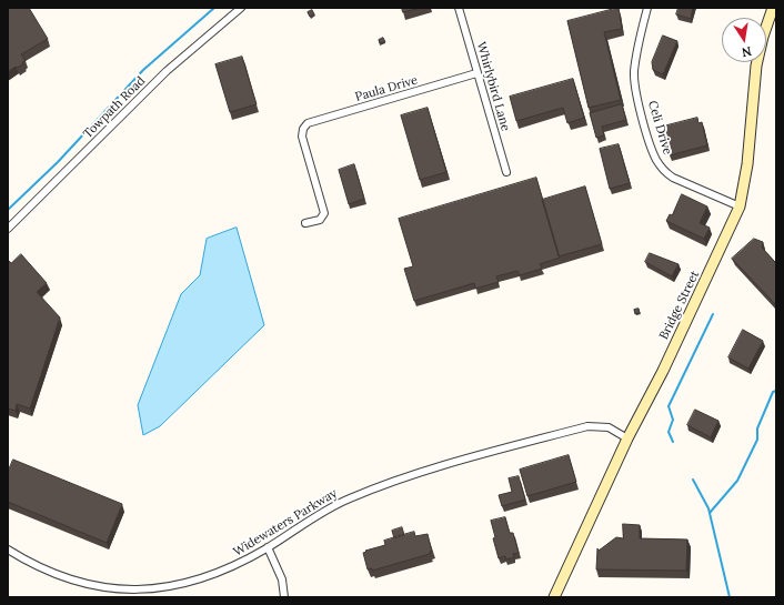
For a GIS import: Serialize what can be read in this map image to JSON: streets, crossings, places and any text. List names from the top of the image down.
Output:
{
  "streets": {
    "main road": ["Bridge Street"],
    "street": [
      "Whirlybird Lane",
      "Paula Drive",
      "Towpath Road",
      "Celi Drive",
      "Widewaters Parkway"
    ]
  },
  "crossings": [
    ["Whirlybird Lane", "Paula Drive"],
    ["Celi Drive", "Bridge Street"],
    ["Bridge Street", "Widewaters Parkway"]
  ],
  "north": "bottom"
}
